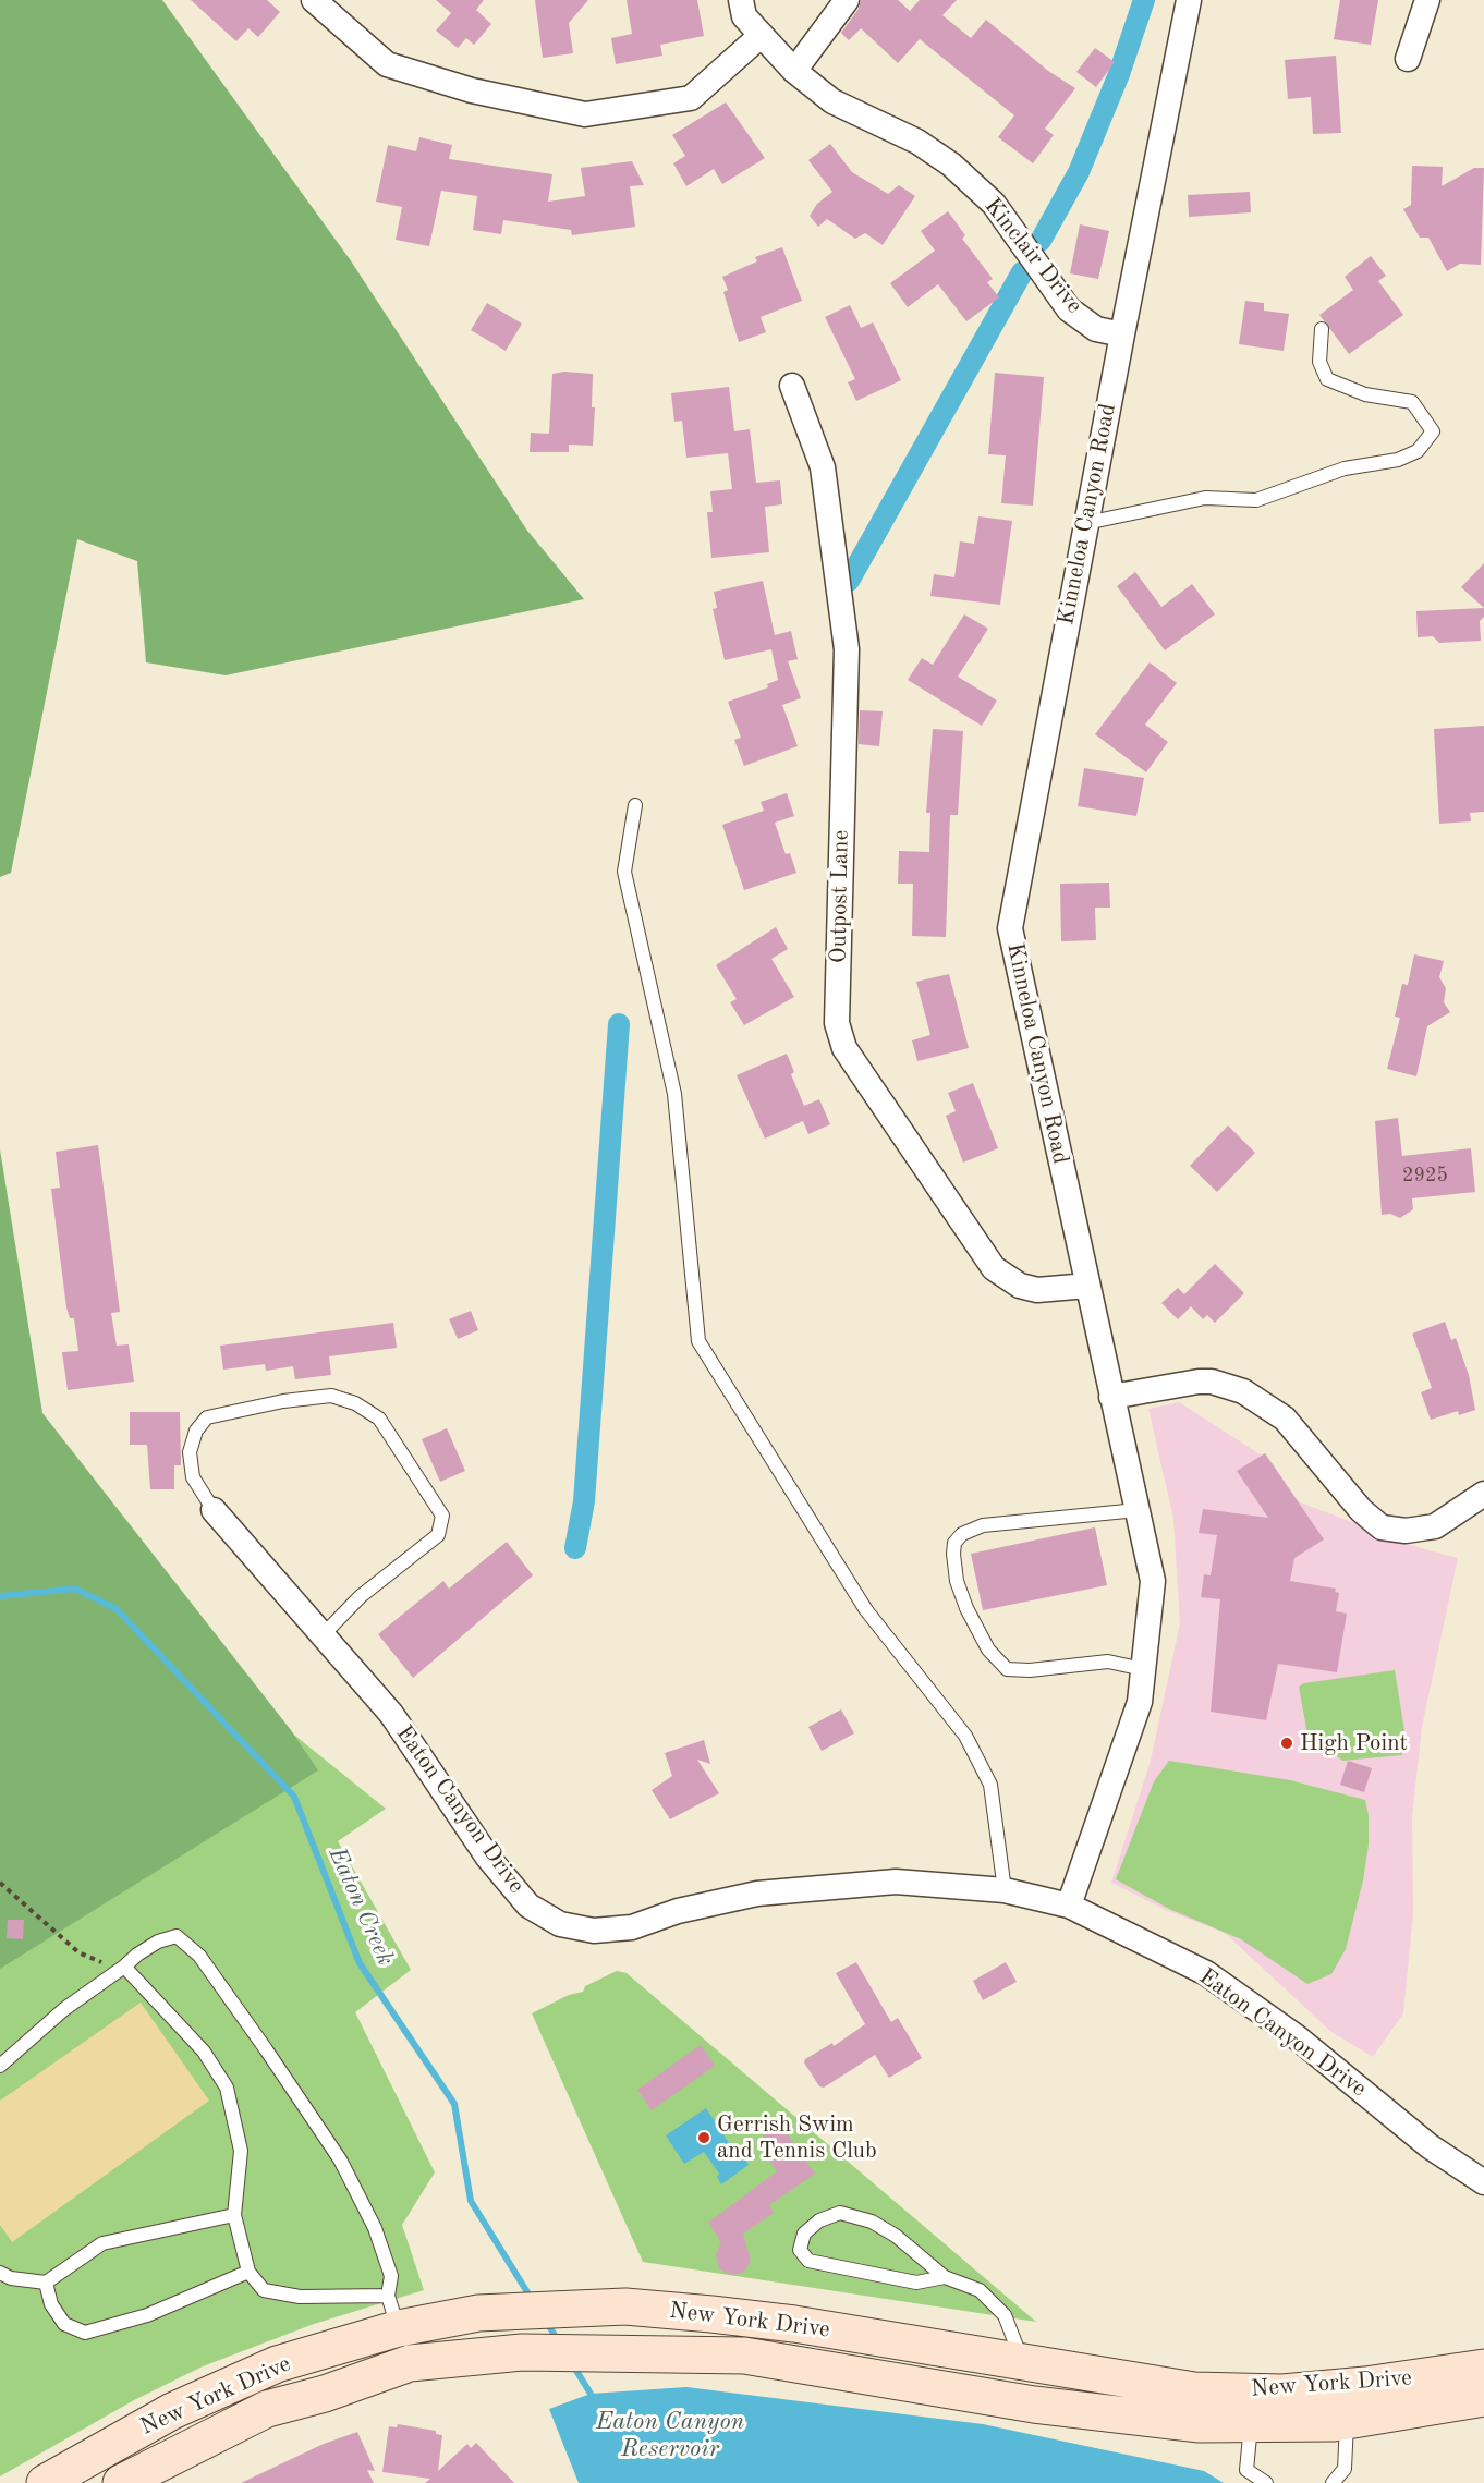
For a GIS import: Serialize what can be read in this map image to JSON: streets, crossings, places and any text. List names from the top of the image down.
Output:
{
  "streets": {
    "main road": ["New York Drive"],
    "street": [
      "Kinclair Drive",
      "Kinneloa Canyon Road",
      "Outpost Lane",
      "Eaton Canyon Drive"
    ]
  },
  "crossings": [
    ["Kinclair Drive", "Kinneloa Canyon Road"],
    ["Kinneloa Canyon Road", "Outpost Lane"],
    ["Kinneloa Canyon Road", "Eaton Canyon Drive"]
  ],
  "water": ["Eaton Creek", "Eaton Canyon Reservoir"],
  "places": ["High Point", "Gerrish Swim and Tennis Club"],
  "house_numbers": ["2925"]
}
